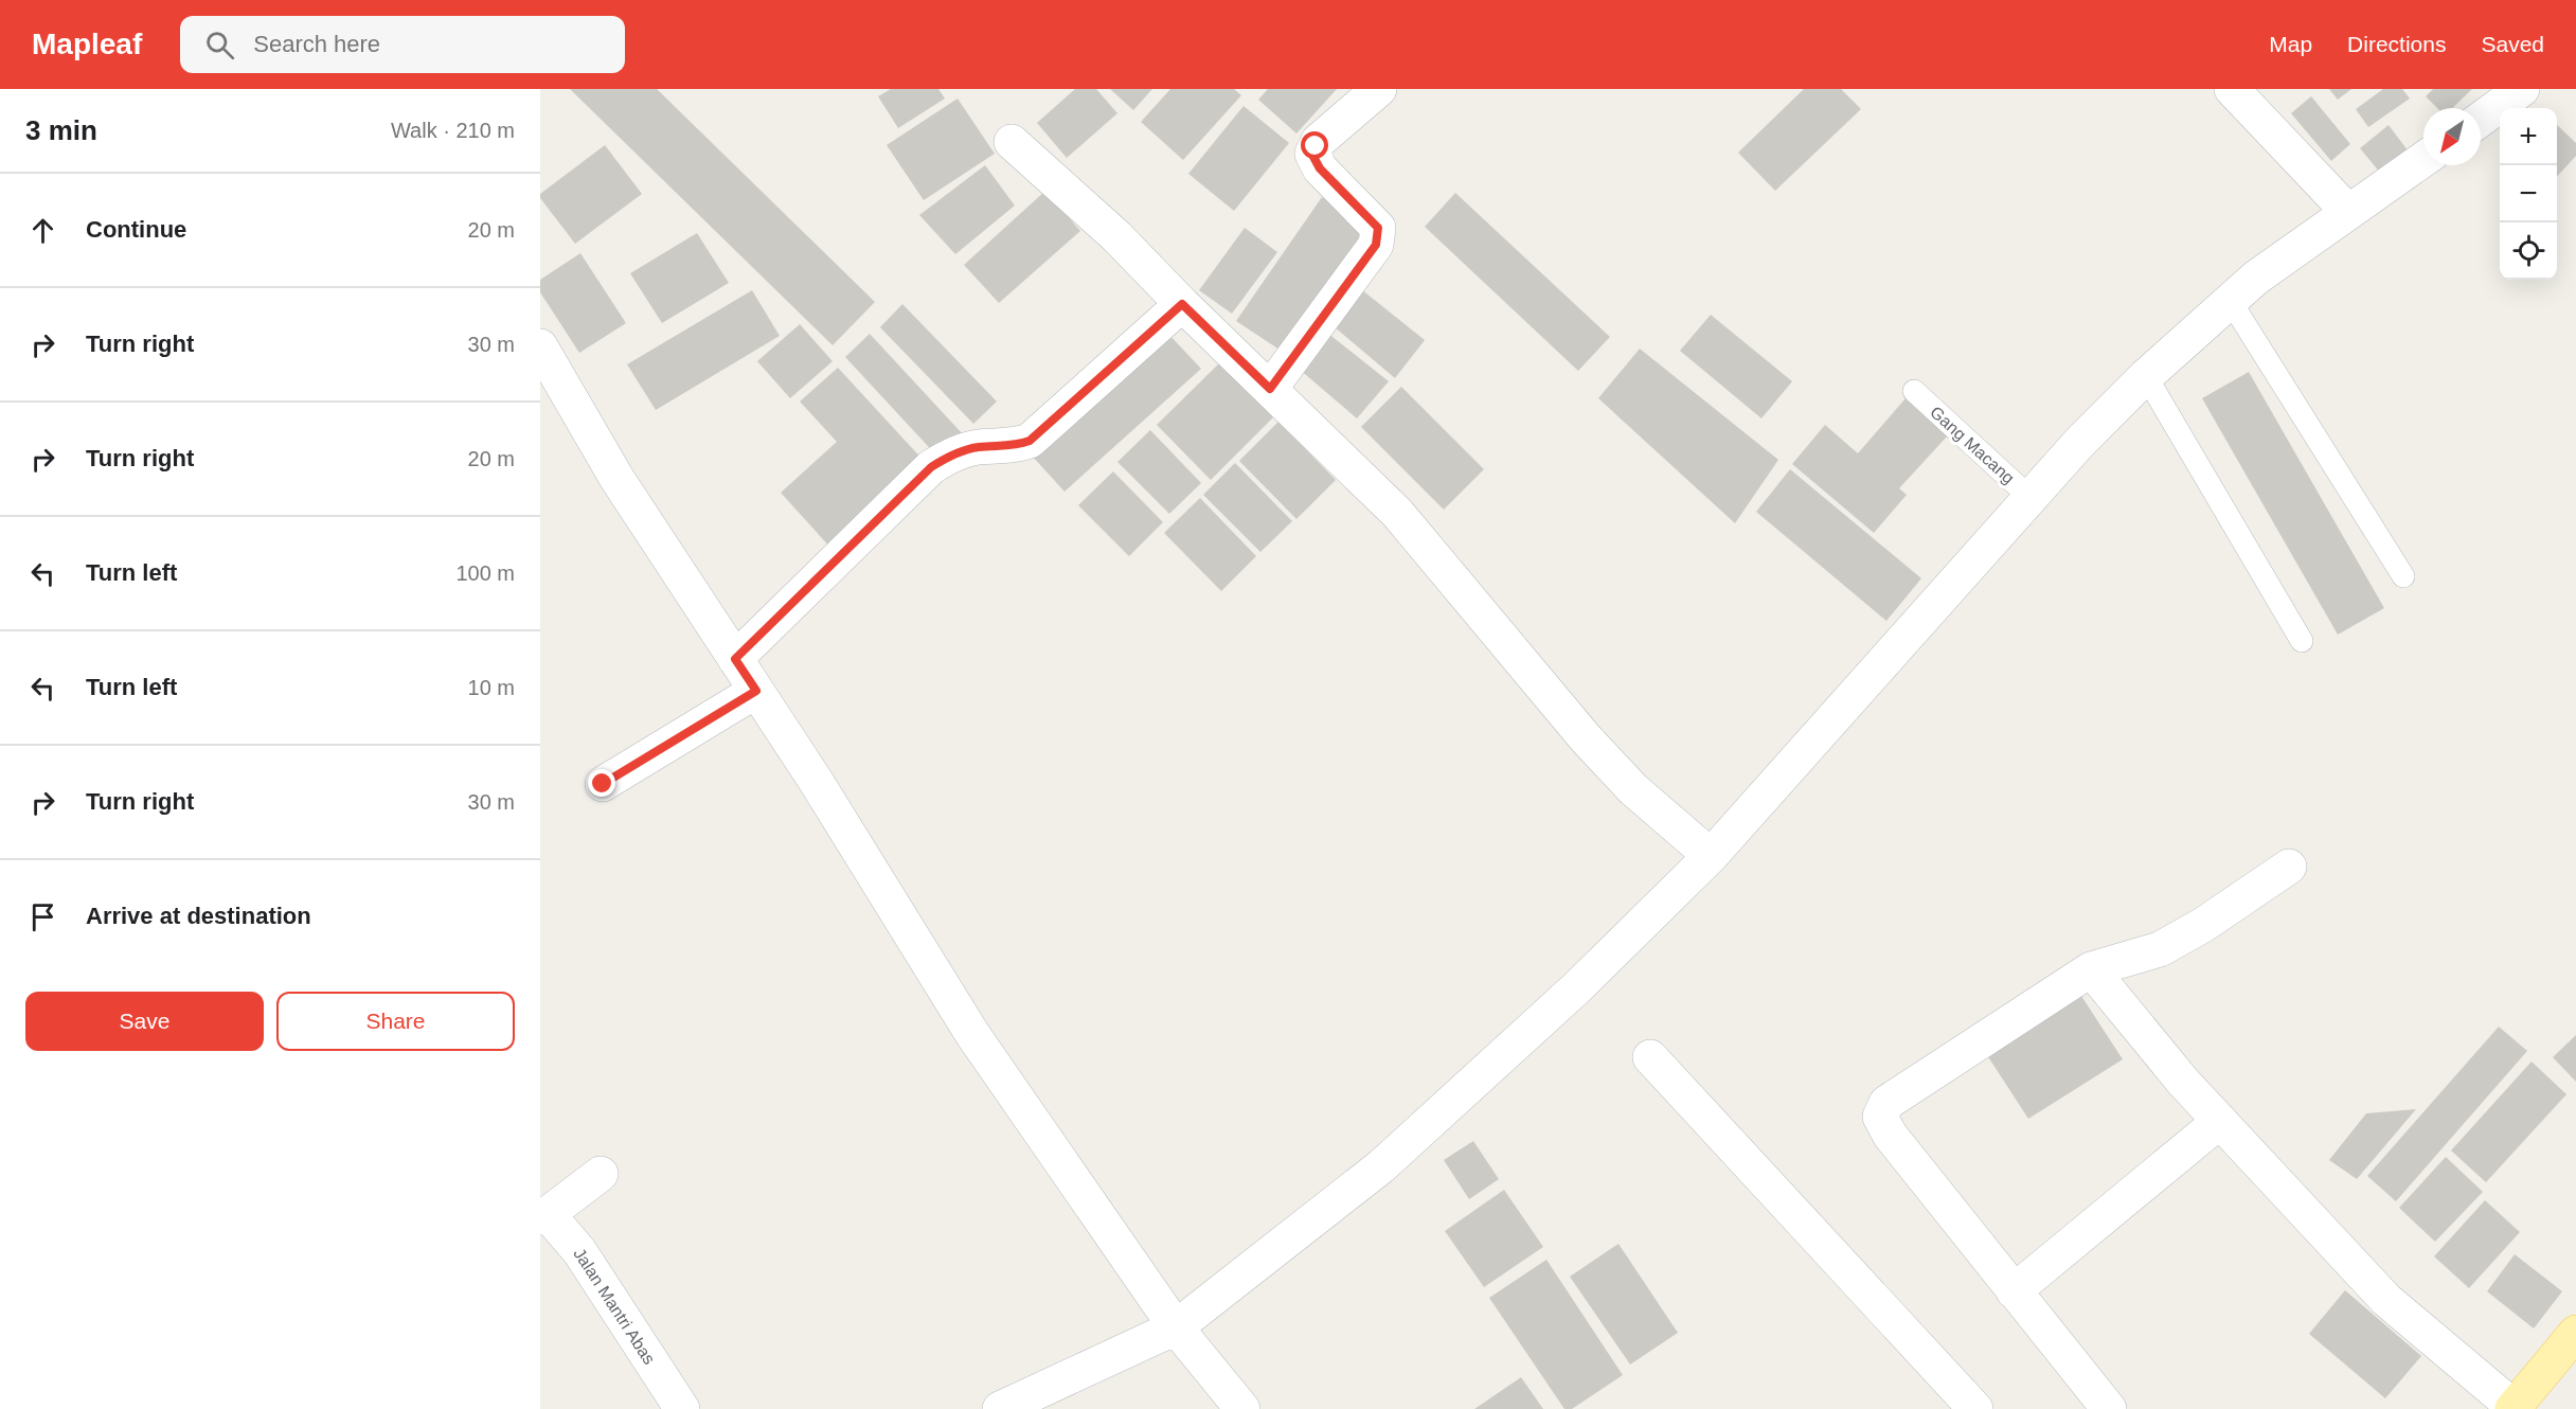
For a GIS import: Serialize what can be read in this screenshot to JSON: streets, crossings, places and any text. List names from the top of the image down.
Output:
{
  "streets": {
    "street": ["Jalan Mantri Abas"],
    "lane": ["Gang Macang"]
  },
  "north": "bottom left",
  "page": {
    "header": "Mapleaf",
    "search": "Search here",
    "nav": ["Map", "Directions", "Saved"],
    "heading": ["3 min", "Walk · 210 m"],
    "map_buttons": ["+", "−"],
    "list": [
      ["Continue", "20 m"],
      ["Turn right", "30 m"],
      ["Turn right", "20 m"],
      ["Turn left", "100 m"],
      ["Turn left", "10 m"],
      ["Turn right", "30 m"],
      "Arrive at destination"
    ],
    "buttons": ["Save", "Share"]
  }
}
